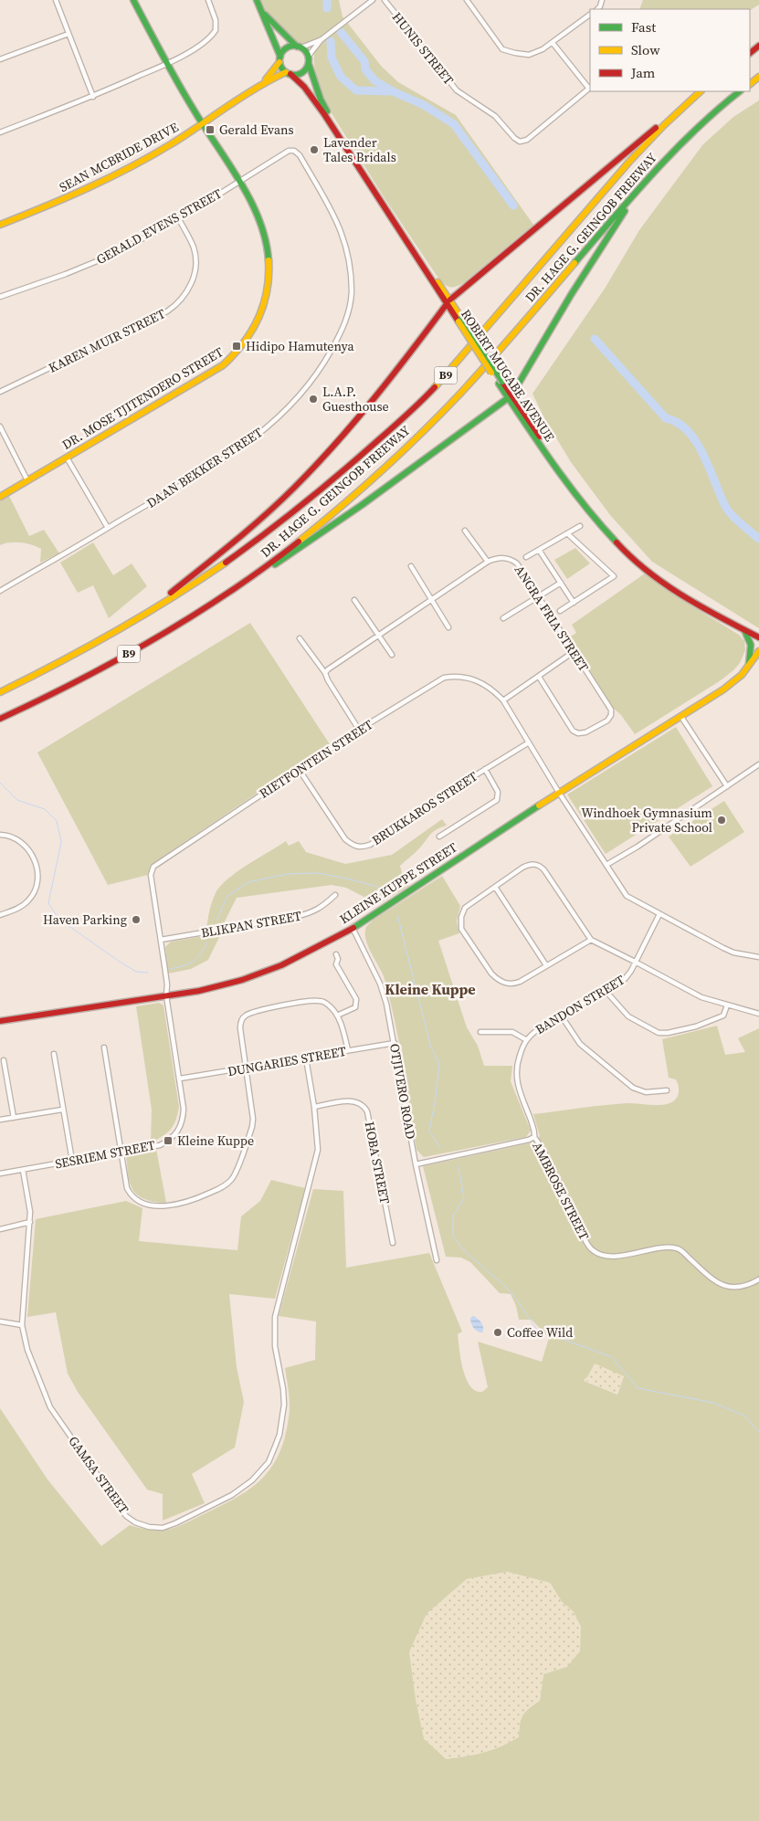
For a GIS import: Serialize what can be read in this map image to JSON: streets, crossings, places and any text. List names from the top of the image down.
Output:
{
  "streets": {
    "main road": [
      "SEAN MCBRIDE DRIVE",
      "DR. HAGE G. GEINGOB FREEWAY",
      "B9",
      "ROBERT MUGABE AVENUE",
      "DR. MOSE TJITENDERO STREET",
      "KLEINE KUPPE STREET"
    ],
    "street": [
      "HUNIS STREET",
      "GERALD EVENS STREET",
      "KAREN MUIR STREET",
      "DAAN BEKKER STREET",
      "ANGRA FRIA STREET",
      "RIETFONTEIN STREET",
      "BRUKKAROS STREET",
      "BLIKPAN STREET",
      "BANDON STREET",
      "DUNGARIES STREET",
      "OTJIVERO ROAD",
      "SESRIEM STREET",
      "HOBA STREET",
      "AMBROSE STREET",
      "GAMSA STREET"
    ]
  },
  "crossings": [
    ["SEAN MCBRIDE DRIVE", "ROBERT MUGABE AVENUE"],
    ["SEAN MCBRIDE DRIVE", "DR. MOSE TJITENDERO STREET"],
    ["GERALD EVENS STREET", "KAREN MUIR STREET"],
    ["GERALD EVENS STREET", "DR. MOSE TJITENDERO STREET"],
    ["GERALD EVENS STREET", "DAAN BEKKER STREET"],
    ["DR. MOSE TJITENDERO STREET", "DAAN BEKKER STREET"],
    ["RIETFONTEIN STREET", "BRUKKAROS STREET"],
    ["RIETFONTEIN STREET", "KLEINE KUPPE STREET"],
    ["RIETFONTEIN STREET", "BLIKPAN STREET"],
    ["RIETFONTEIN STREET", "BANDON STREET"],
    ["RIETFONTEIN STREET", "SESRIEM STREET"],
    ["KLEINE KUPPE STREET", "OTJIVERO ROAD"],
    ["KLEINE KUPPE STREET", "SESRIEM STREET"],
    ["BANDON STREET", "AMBROSE STREET"],
    ["DUNGARIES STREET", "OTJIVERO ROAD"],
    ["DUNGARIES STREET", "SESRIEM STREET"],
    ["DUNGARIES STREET", "GAMSA STREET"],
    ["SESRIEM STREET", "GAMSA STREET"],
    ["HOBA STREET", "GAMSA STREET"]
  ],
  "districts": ["Kleine Kuppe"],
  "places": {
    "transit": ["Gerald Evans", "Hidipo Hamutenya", "Kleine Kuppe"],
    "other": [
      "Lavender Tales Bridals",
      "L.A.P. Guesthouse",
      "Windhoek Gymnasium Private School",
      "Haven Parking",
      "Coffee Wild"
    ]
  },
  "legend": ["Fast", "Slow", "Jam"]
}
